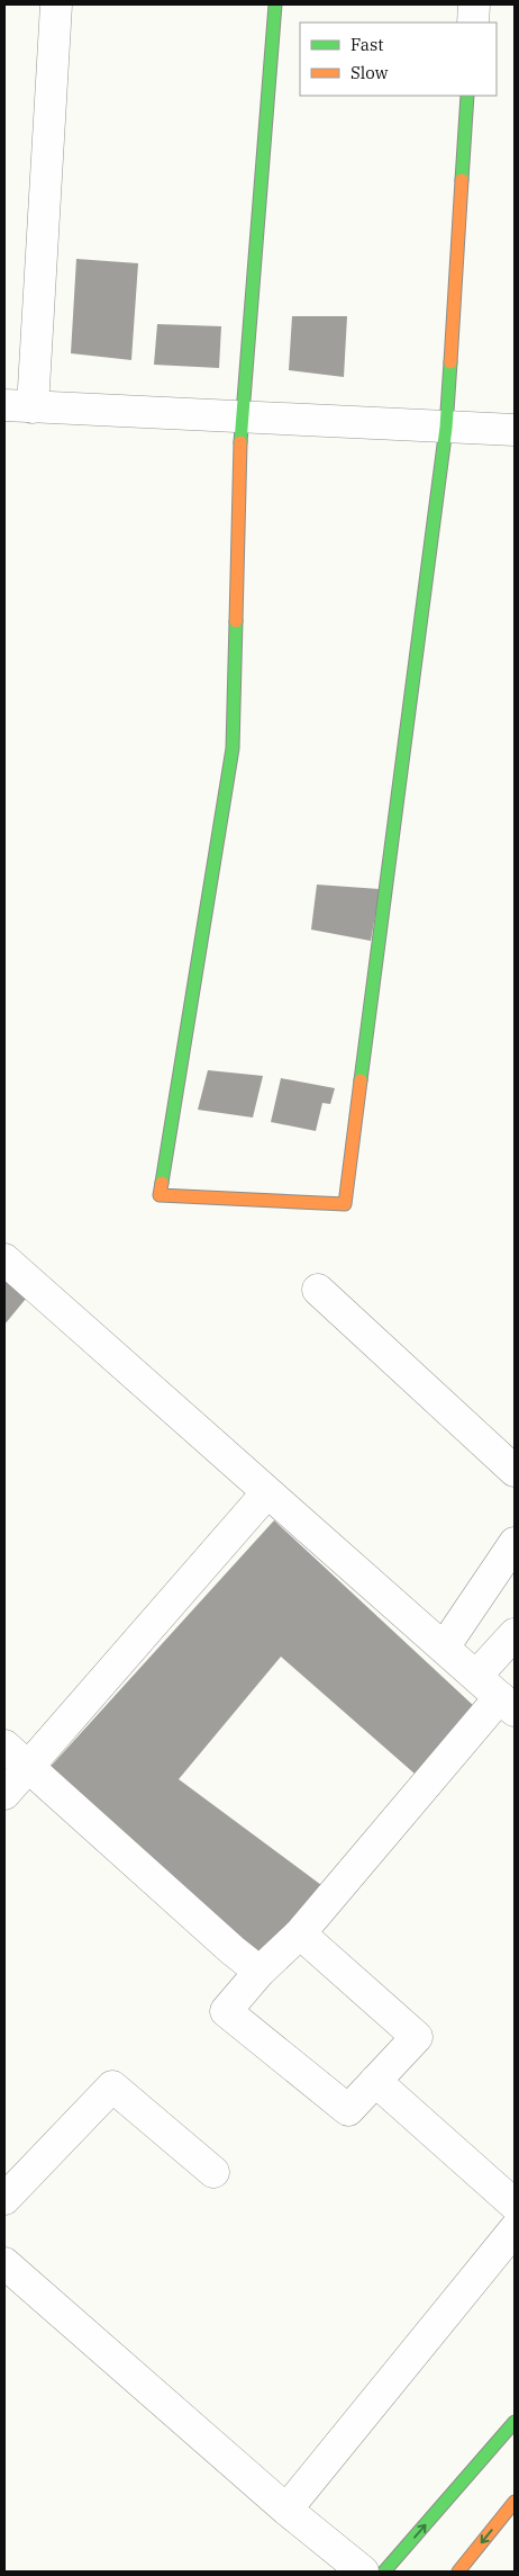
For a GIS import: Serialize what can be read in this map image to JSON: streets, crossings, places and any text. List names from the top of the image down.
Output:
{
  "legend": ["Fast", "Slow"]
}
